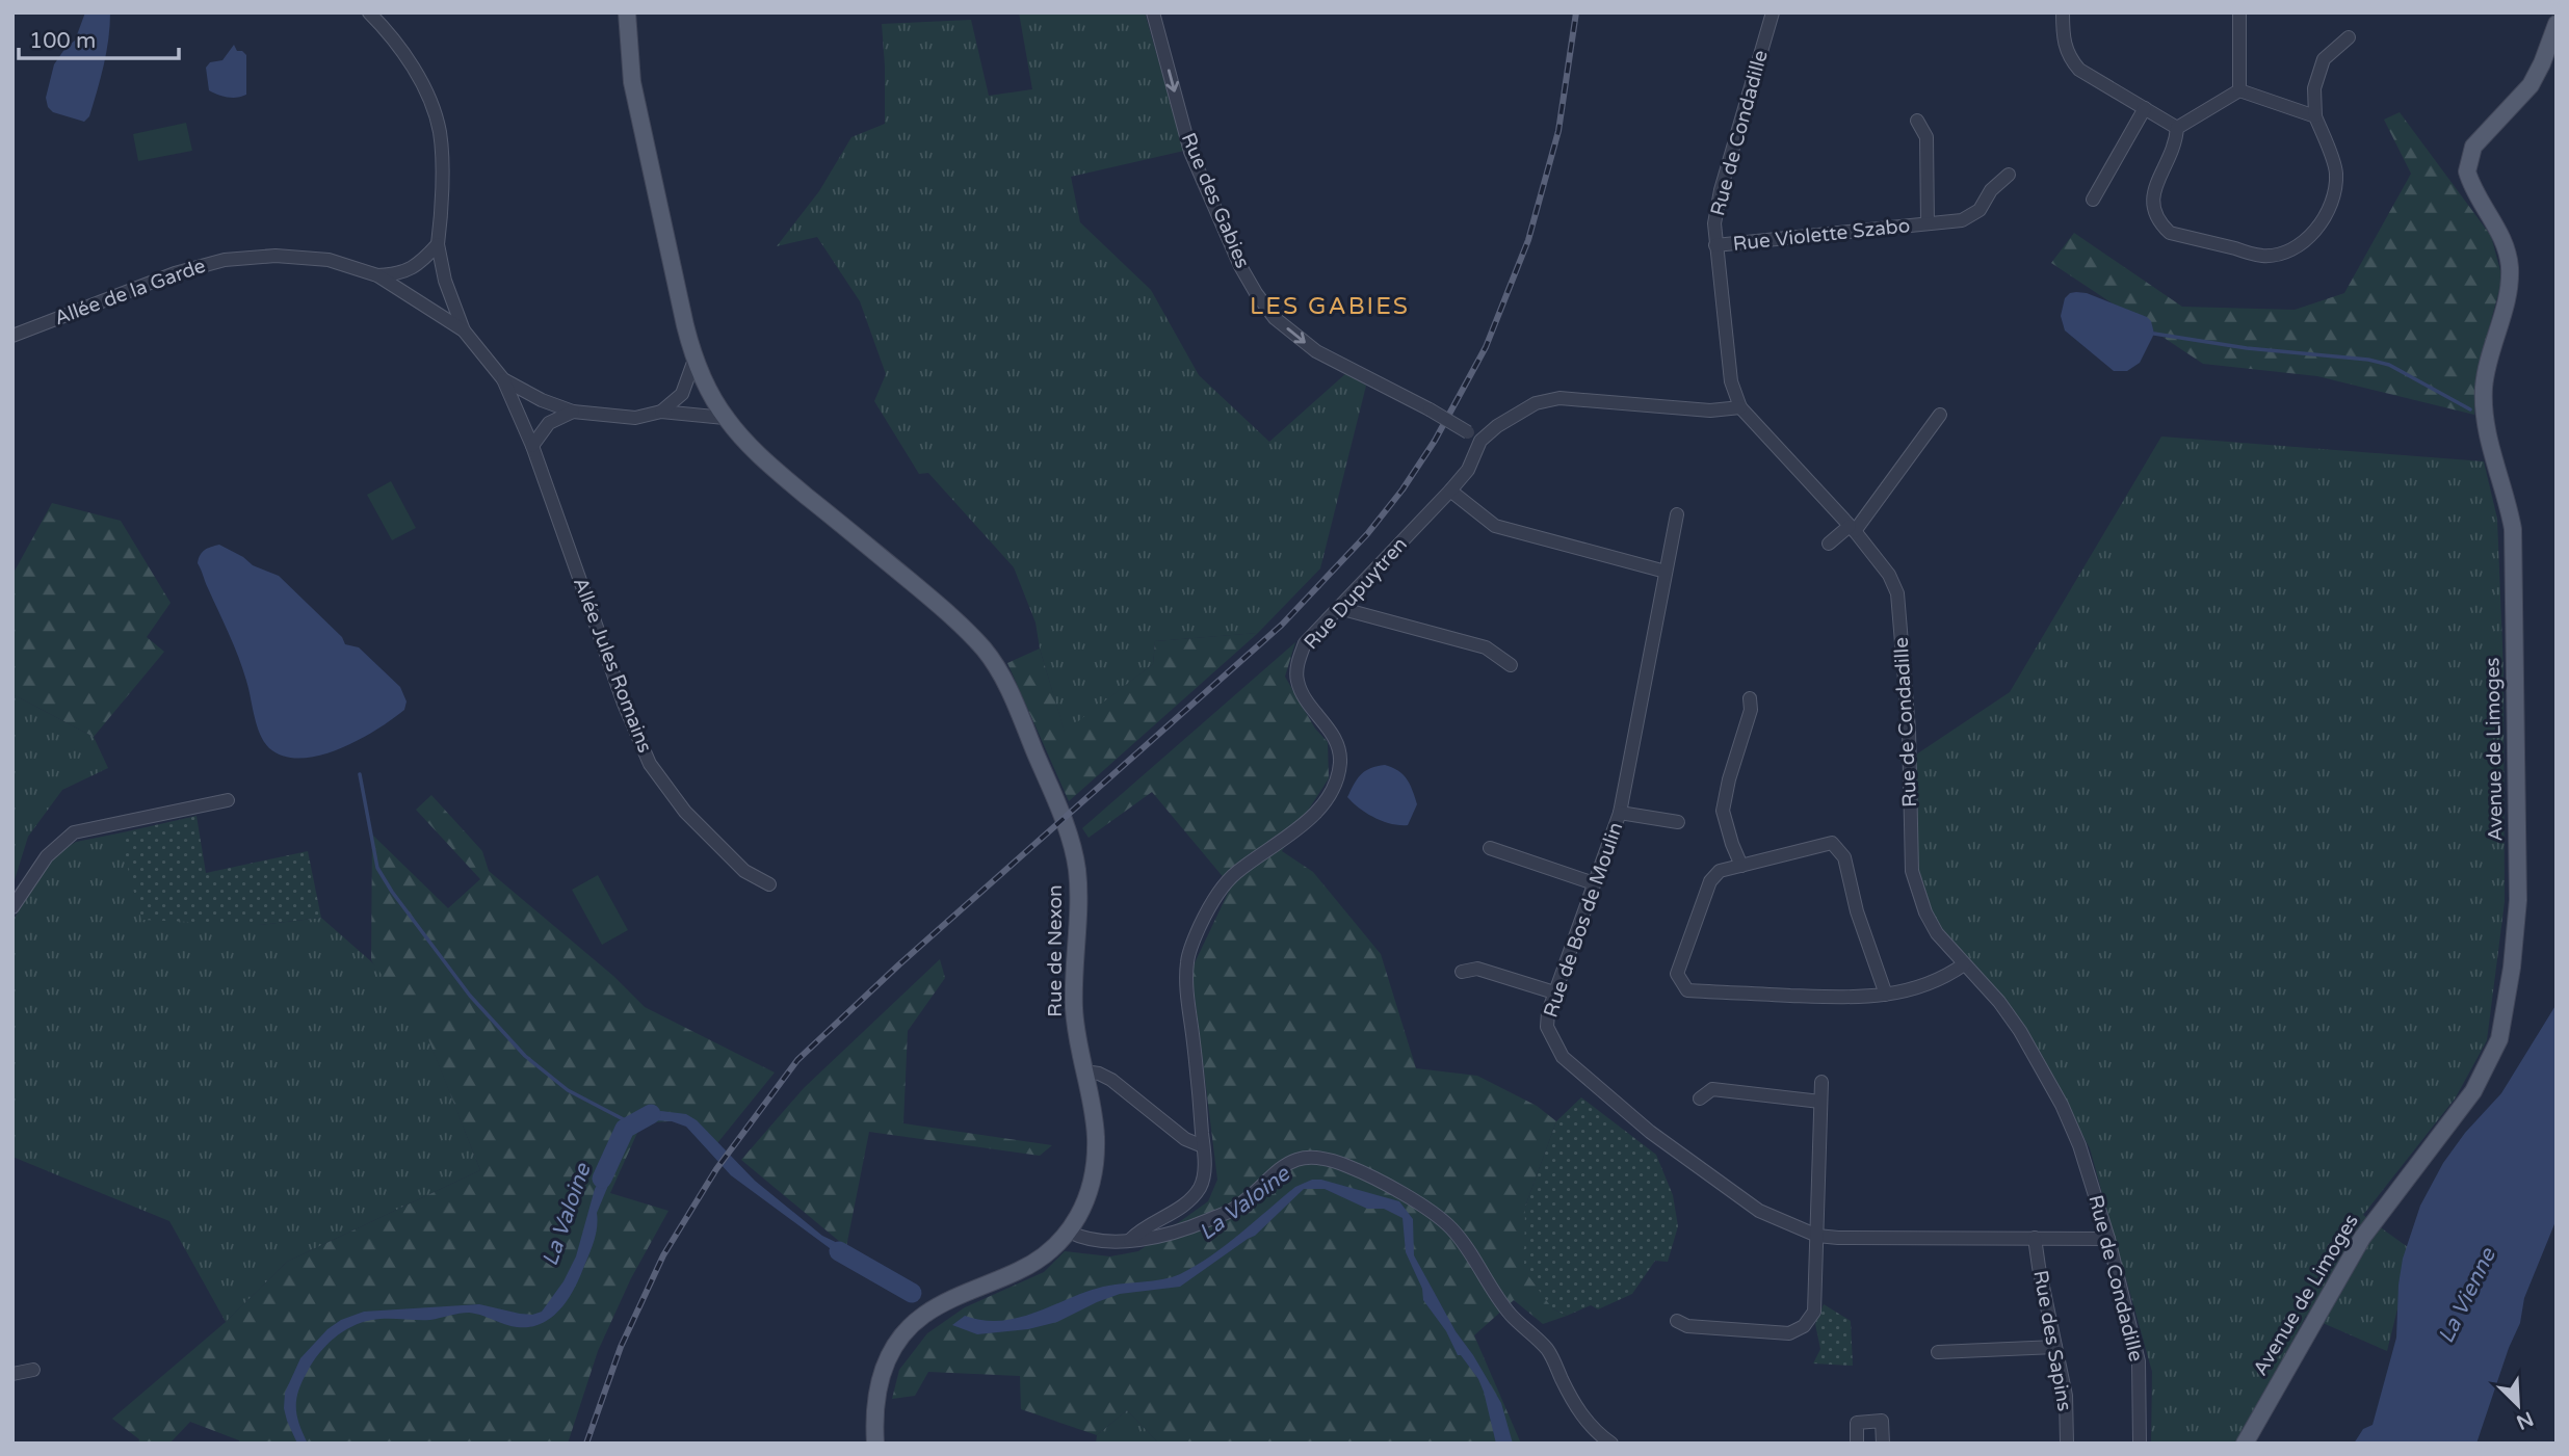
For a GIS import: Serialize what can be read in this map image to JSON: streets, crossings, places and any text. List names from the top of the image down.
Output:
{
  "streets": {
    "main road": ["Avenue de Limoges", "Rue de Nexon"],
    "street": [
      "Rue de Condadille",
      "Rue des Gabies",
      "Rue Violette Szabo",
      "Allée de la Garde",
      "Rue Dupuytren",
      "Allée Jules Romains",
      "Rue de Bos de Moulin",
      "Rue des Sapins"
    ]
  },
  "crossings": [
    ["Rue de Condadille", "Rue Violette Szabo"],
    ["Rue de Condadille", "Rue Dupuytren"],
    ["Rue de Condadille", "Rue de Bos de Moulin"],
    ["Rue des Gabies", "Rue Dupuytren"],
    ["Allée de la Garde", "Allée Jules Romains"],
    ["Allée de la Garde", "Rue de Nexon"],
    ["Rue de Bos de Moulin", "Rue des Sapins"]
  ],
  "one_way": ["Rue des Gabies"],
  "districts": ["LES GABIES"],
  "water": ["La Valoine", "La Vienne"],
  "scale_bar": "100 m",
  "north": "bottom right"
}
